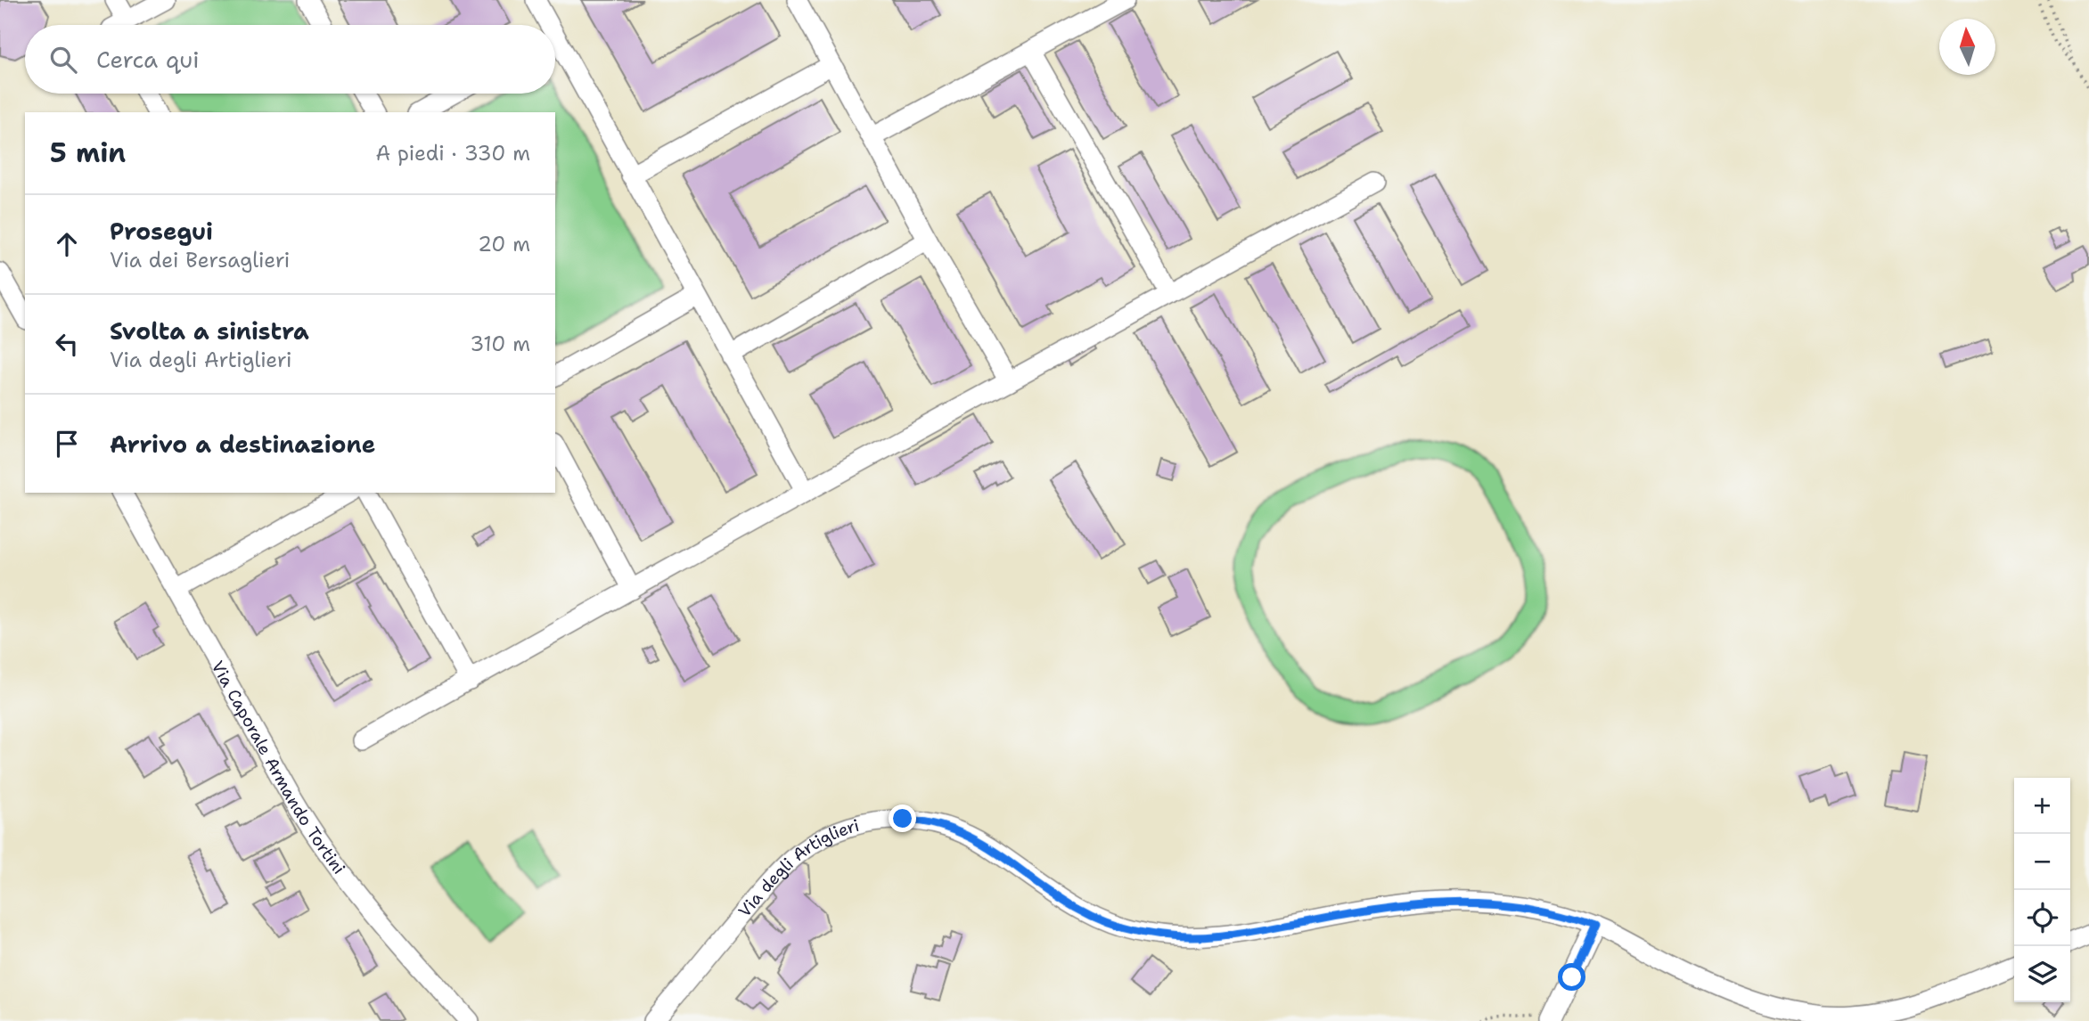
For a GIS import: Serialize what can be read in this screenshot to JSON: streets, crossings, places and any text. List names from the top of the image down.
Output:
{
  "streets": {
    "street": ["Via Caporale Armando Tortini", "Via degli Artiglieri"]
  },
  "north": "top",
  "page": {
    "search": "Cerca qui",
    "heading": ["5 min", "A piedi · 330 m"],
    "list": [
      ["Prosegui", "Via dei Bersaglieri", "20 m"],
      ["Svolta a sinistra", "Via degli Artiglieri", "310 m"],
      "Arrivo a destinazione"
    ],
    "map_buttons": ["+", "−"]
  }
}
